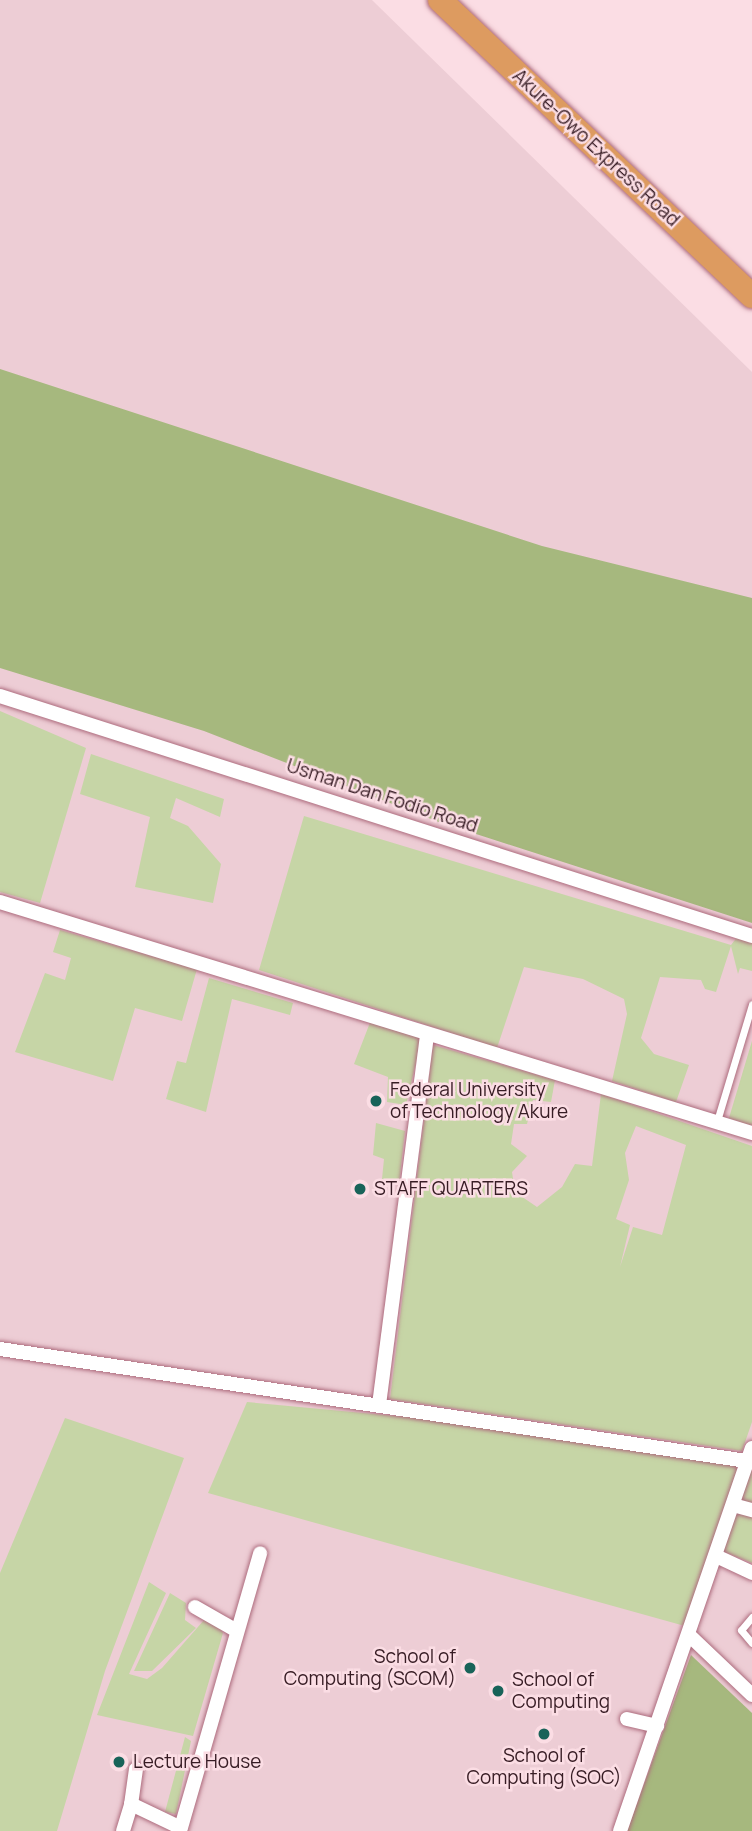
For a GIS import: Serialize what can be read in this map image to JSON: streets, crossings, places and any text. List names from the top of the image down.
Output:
{
  "streets": {
    "highway": ["Akure-Owo Express Road"],
    "street": ["Usman Dan Fodio Road"]
  },
  "places": [
    "Federal University of Technology Akure",
    "STAFF QUARTERS",
    "School of Computing (SCOM)",
    "School of Computing",
    "School of Computing (SOC)",
    "Lecture House"
  ]
}
